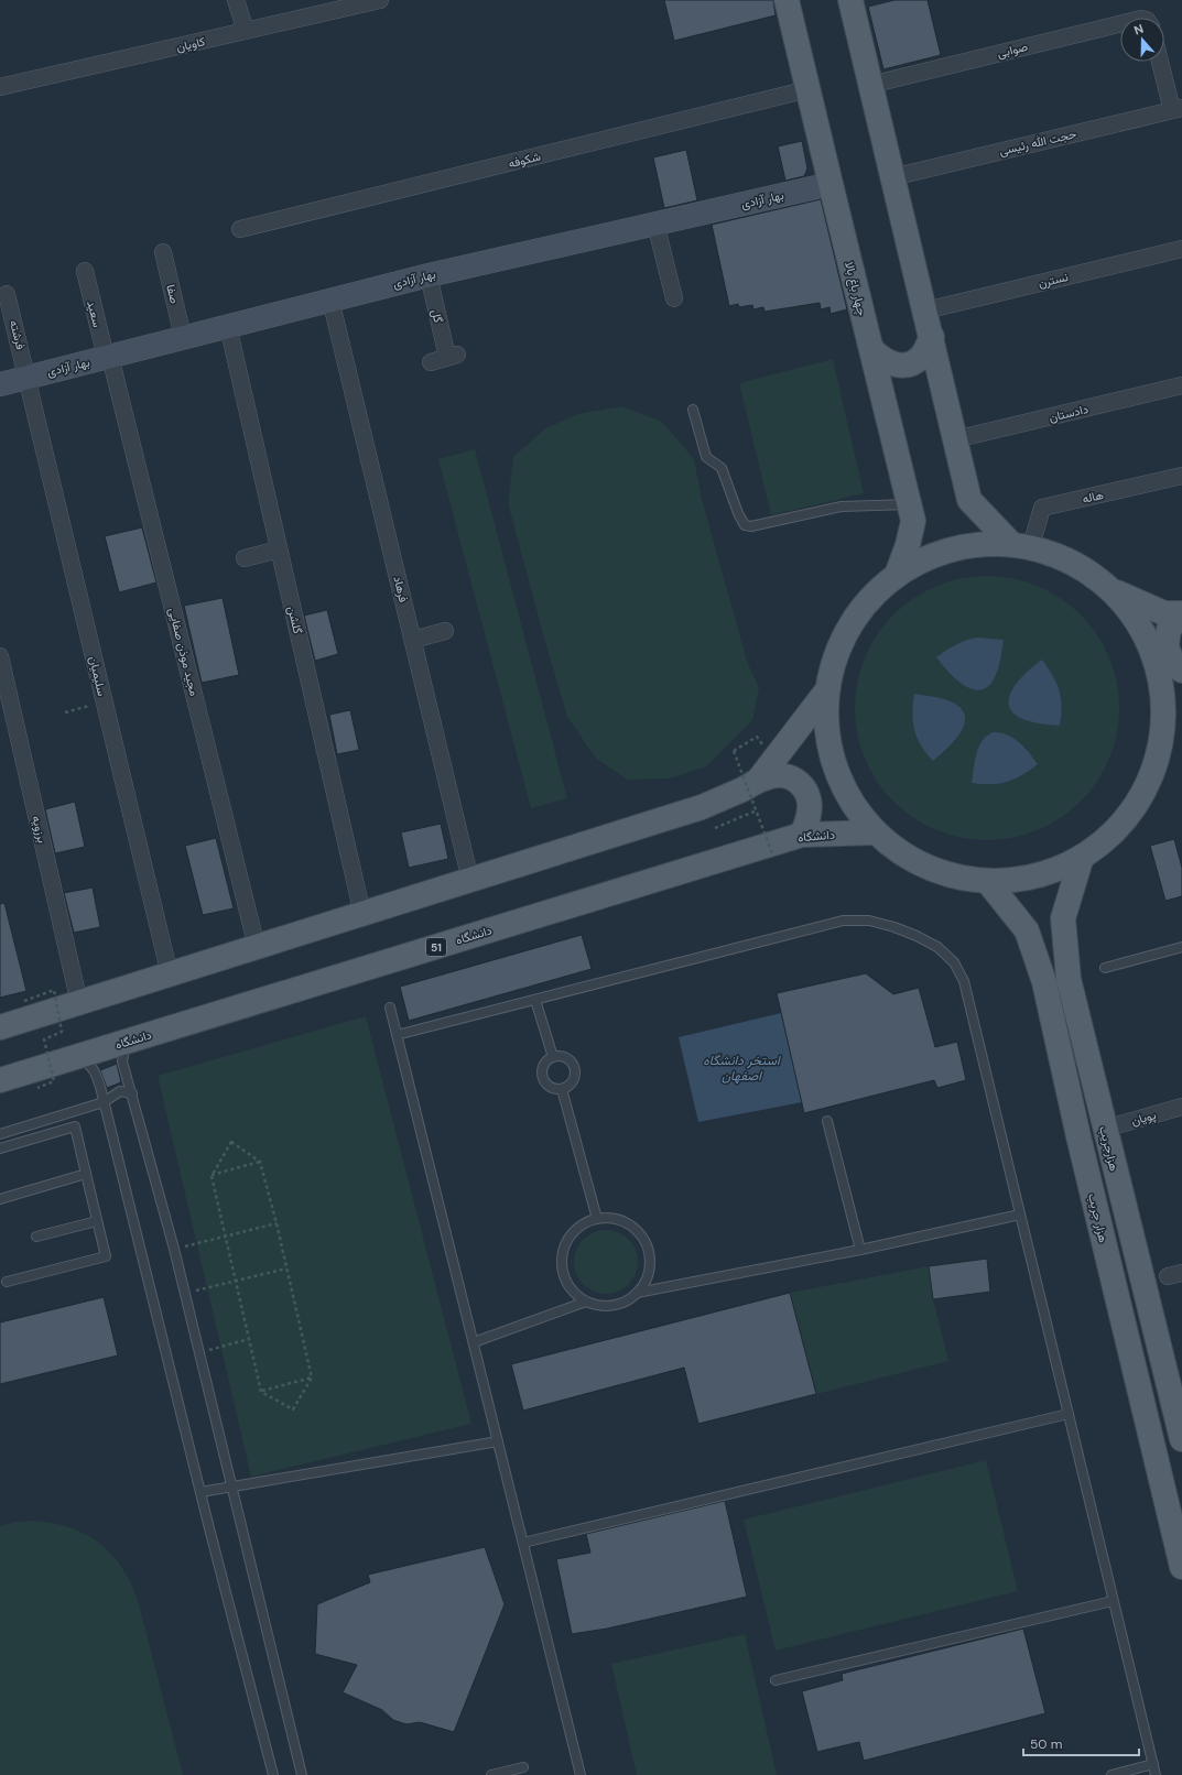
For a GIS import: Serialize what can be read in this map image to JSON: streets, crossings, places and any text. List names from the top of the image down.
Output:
{
  "streets": {
    "main road": [
      "چهار باغ بالا",
      "دانشگاه",
      "51",
      "هزارجریب",
      "هزار جریب"
    ],
    "street": [
      "کاویان",
      "صوابی",
      "حجت الله رئیسی",
      "شکوفه",
      "بهار آزادی",
      "نسترن",
      "صفا",
      "سعید",
      "گل",
      "فرشته",
      "دادستان",
      "هاله",
      "فرهاد",
      "گلشن",
      "مجید موذن صفایی",
      "سلیمیان",
      "برزویه",
      "پویان"
    ]
  },
  "crossings": [
    ["شکوفه", "چهار باغ بالا"],
    ["بهار آزادی", "چهار باغ بالا"],
    ["بهار آزادی", "صفا"],
    ["بهار آزادی", "سعید"],
    ["بهار آزادی", "گل"],
    ["بهار آزادی", "فرشته"],
    ["بهار آزادی", "فرهاد"],
    ["بهار آزادی", "گلشن"],
    ["بهار آزادی", "مجید موذن صفایی"],
    ["بهار آزادی", "سلیمیان"],
    ["سعید", "مجید موذن صفایی"],
    ["فرشته", "سلیمیان"],
    ["پویان", "هزارجریب"]
  ],
  "water": ["استخر دانشگاه اصفهان"],
  "scale_bar": "50 m",
  "north": "top"
}
